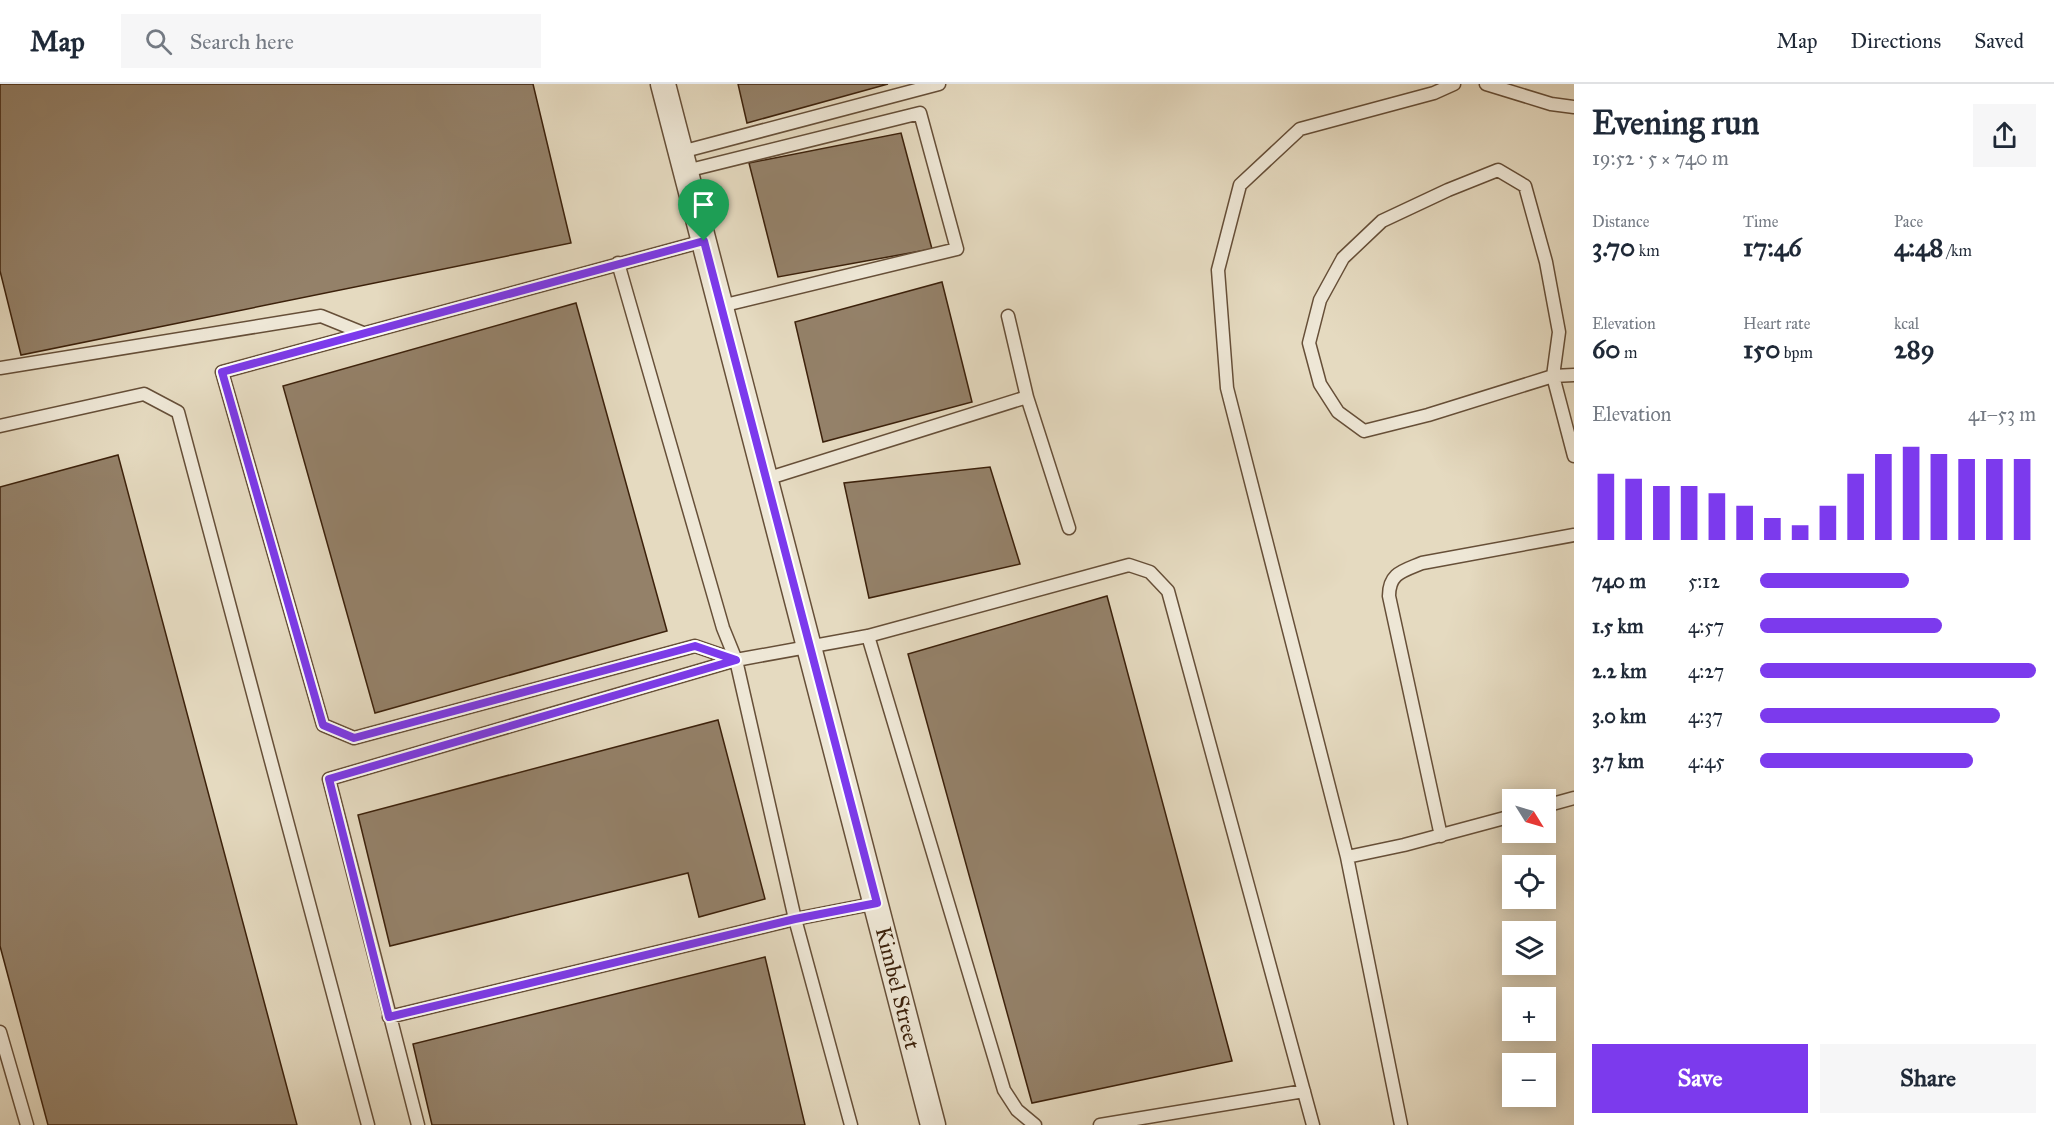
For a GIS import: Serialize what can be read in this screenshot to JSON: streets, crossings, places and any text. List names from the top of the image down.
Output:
{
  "streets": {
    "street": ["Kimbel Street"]
  },
  "north": "bottom right",
  "page": {
    "header": "Map",
    "search": "Search here",
    "nav": ["Map", "Directions", "Saved"],
    "heading": ["Evening run", "19:52 · 5 × 740 m"],
    "stats": [
      ["Distance", "3.70 km"],
      ["Time", "17:46"],
      ["Pace", "4:48 /km"],
      ["Elevation", "60 m"],
      ["Heart rate", "150 bpm"],
      ["kcal", "289"]
    ],
    "chart": ["Elevation", "41–53 m"],
    "list": [
      {
        "name": "740 m",
        "note": "5:12"
      },
      {
        "name": "1.5 km",
        "note": "4:57"
      },
      {
        "name": "2.2 km",
        "note": "4:27"
      },
      {
        "name": "3.0 km",
        "note": "4:37"
      },
      {
        "name": "3.7 km",
        "note": "4:45"
      }
    ],
    "map_buttons": ["+", "−"],
    "buttons": ["Save", "Share"]
  }
}
